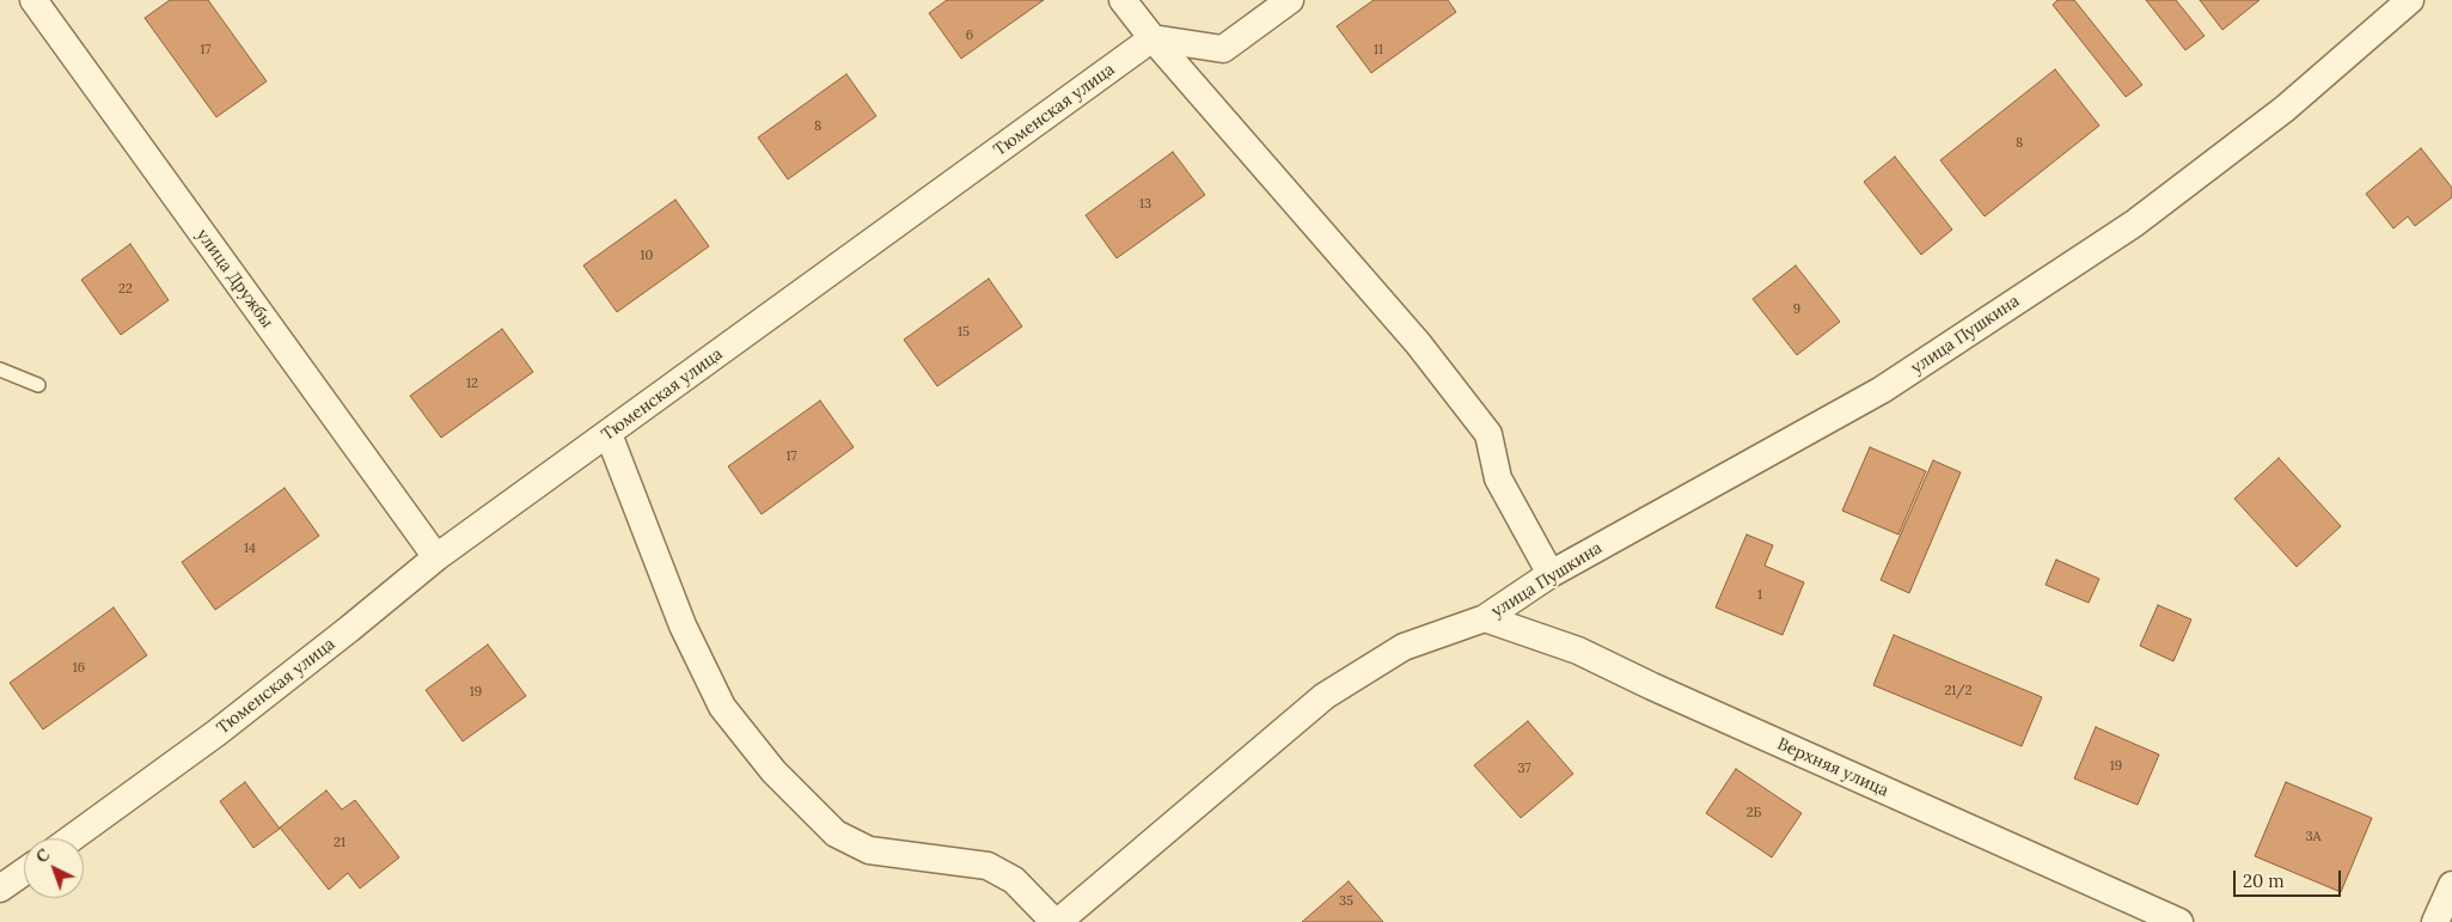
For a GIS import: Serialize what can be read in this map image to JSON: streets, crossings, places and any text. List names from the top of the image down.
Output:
{
  "streets": {
    "street": [
      "Тюменская улица",
      "улица Дружбы",
      "улица Пушкина",
      "Верхняя улица"
    ]
  },
  "crossings": [
    ["Тюменская улица", "улица Дружбы"],
    ["улица Пушкина", "Верхняя улица"]
  ],
  "house_numbers": [
    "6",
    "17",
    "11",
    "8",
    "8",
    "13",
    "10",
    "22",
    "9",
    "15",
    "12",
    "17",
    "14",
    "1",
    "16",
    "21/2",
    "19",
    "19",
    "37",
    "2Б",
    "3А",
    "21",
    "35"
  ],
  "scale_bar": "20 m",
  "north": "top left"
}
